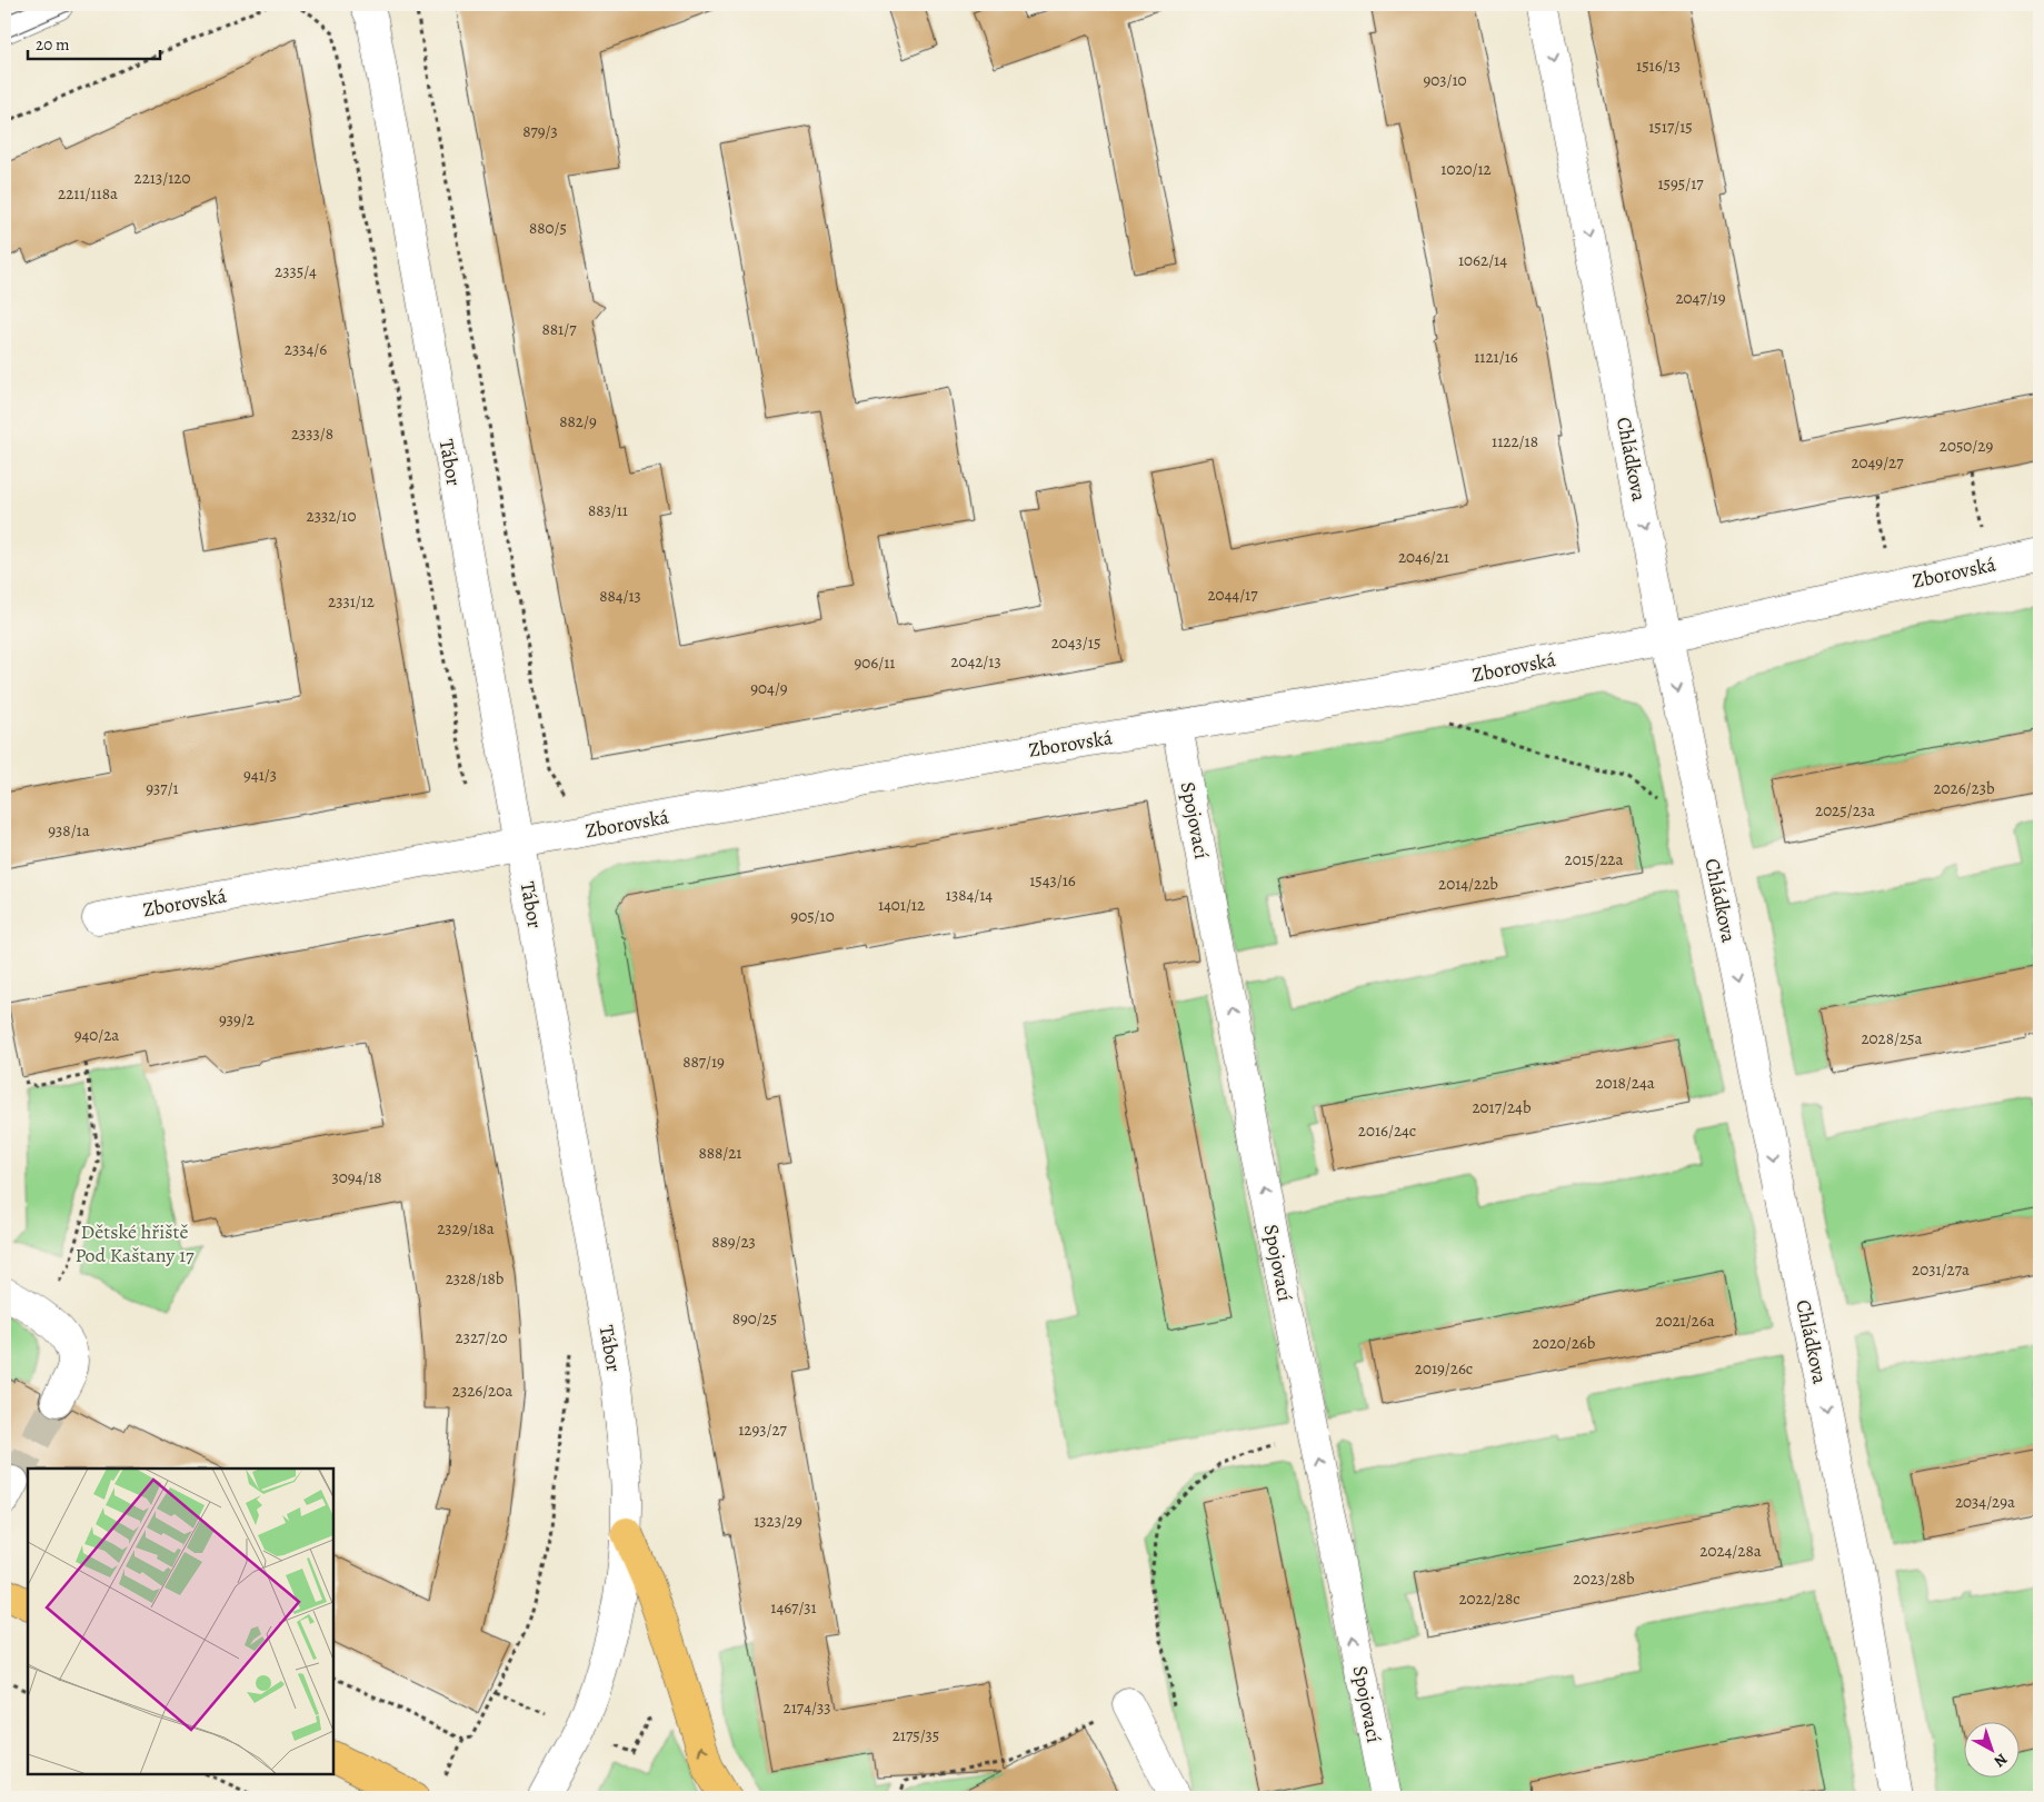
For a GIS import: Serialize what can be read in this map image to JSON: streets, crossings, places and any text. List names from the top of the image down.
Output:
{
  "streets": {
    "street": [
      "Chládkova",
      "Tábor",
      "Zborovská",
      "Spojovací"
    ]
  },
  "crossings": [
    ["Chládkova", "Zborovská"],
    ["Tábor", "Zborovská"],
    ["Zborovská", "Spojovací"]
  ],
  "one_way": ["Chládkova", "Spojovací"],
  "parks": ["Dětské hřiště Pod Kaštany 17"],
  "house_numbers": [
    "1516/13",
    "903/10",
    "1517/15",
    "879/3",
    "1020/12",
    "2213/120",
    "1595/17",
    "2211/118a",
    "880/5",
    "1062/14",
    "2335/4",
    "2047/19",
    "881/7",
    "2334/6",
    "1121/16",
    "882/9",
    "2333/8",
    "1122/18",
    "2050/29",
    "2049/27",
    "883/11",
    "2332/10",
    "2046/21",
    "2044/17",
    "884/13",
    "2331/12",
    "2043/15",
    "2042/13",
    "906/11",
    "904/9",
    "941/3",
    "937/1",
    "2026/23b",
    "2025/23a",
    "938/1a",
    "2015/22a",
    "1543/16",
    "2014/22b",
    "1384/14",
    "1401/12",
    "905/10",
    "939/2",
    "940/2a",
    "2028/25a",
    "887/19",
    "2018/24a",
    "2017/24b",
    "2016/24c",
    "888/21",
    "3094/18",
    "2329/18a",
    "889/23",
    "2031/27a",
    "2328/18b",
    "890/25",
    "2021/26a",
    "2327/20",
    "2020/26b",
    "2019/26c",
    "2326/20a",
    "1293/27",
    "2034/29a",
    "1323/29",
    "2024/28a",
    "2023/28b",
    "2022/28c",
    "1467/31",
    "2174/33",
    "2175/35"
  ],
  "scale_bar": "20 m",
  "north": "bottom right"
}
